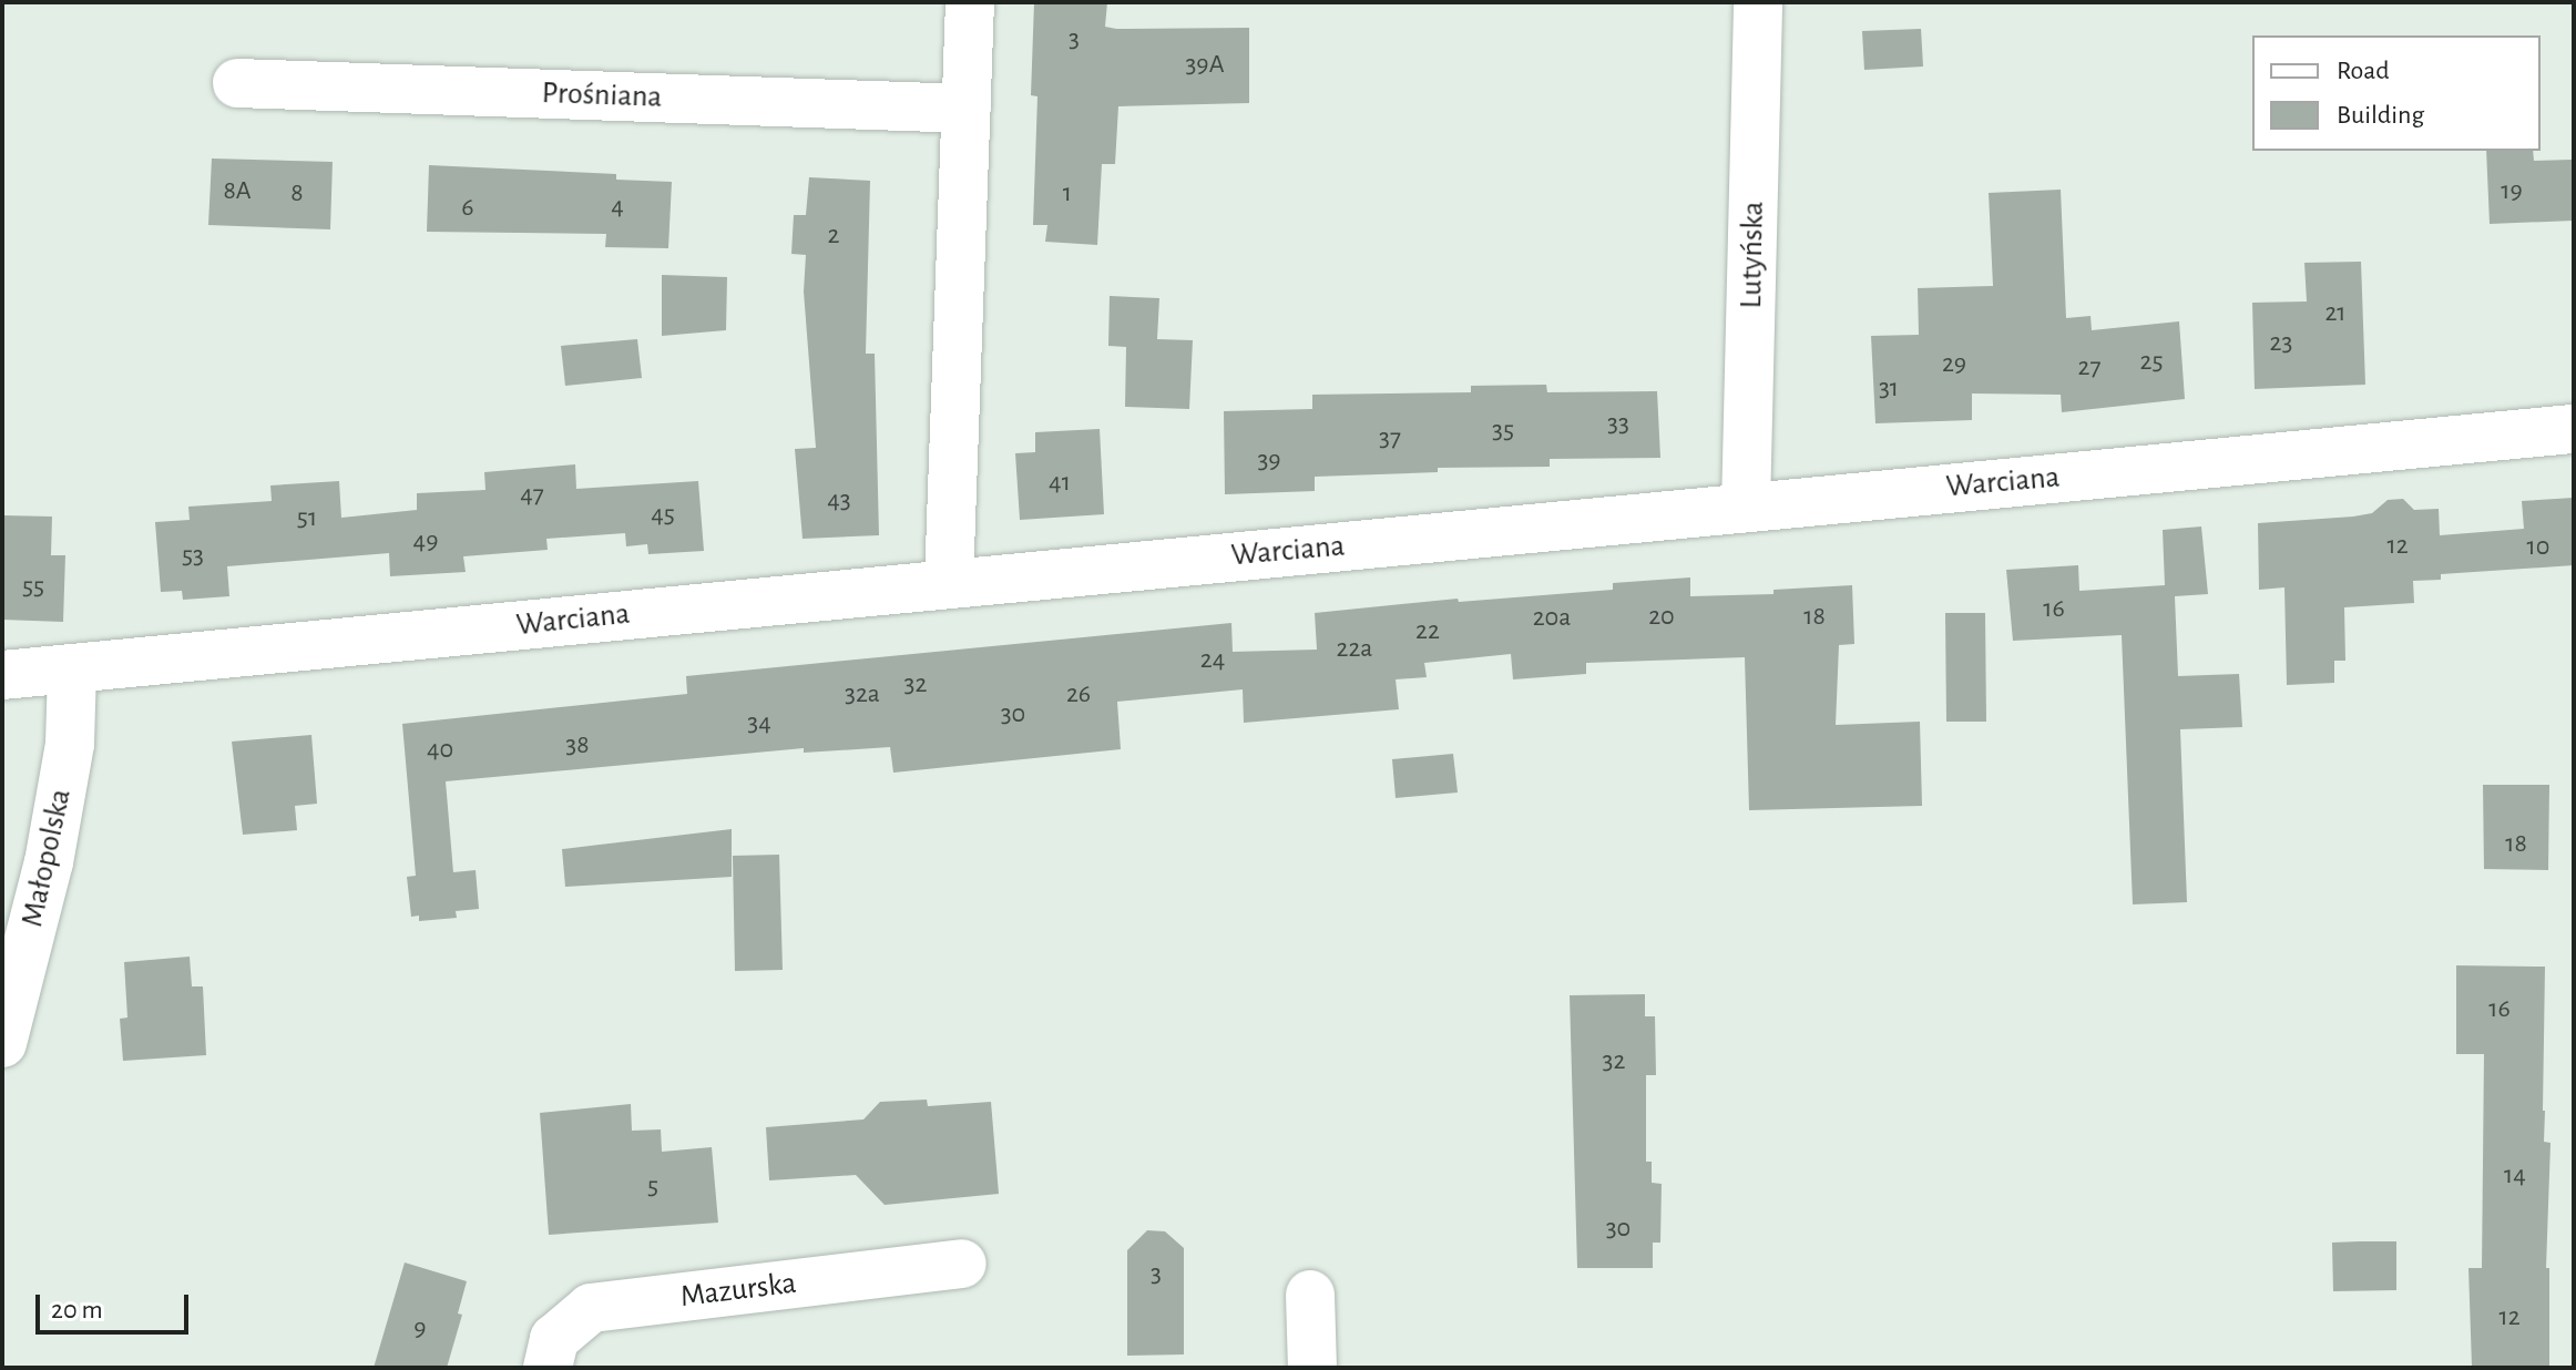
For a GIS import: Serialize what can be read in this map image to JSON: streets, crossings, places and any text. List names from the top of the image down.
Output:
{
  "streets": {
    "street": [
      "Prośniana",
      "Lutyńska",
      "Warciana",
      "Małopolska",
      "Mazurska"
    ]
  },
  "crossings": [
    ["Lutyńska", "Warciana"],
    ["Warciana", "Małopolska"]
  ],
  "house_numbers": [
    "3",
    "39A",
    "8A",
    "19",
    "8",
    "1",
    "4",
    "6",
    "2",
    "21",
    "23",
    "25",
    "29",
    "27",
    "31",
    "33",
    "35",
    "37",
    "39",
    "41",
    "47",
    "43",
    "45",
    "51",
    "49",
    "12",
    "10",
    "53",
    "55",
    "16",
    "20",
    "18",
    "20a",
    "22",
    "22a",
    "24",
    "32",
    "32a",
    "26",
    "30",
    "34",
    "38",
    "40",
    "18",
    "16",
    "32",
    "14",
    "5",
    "30",
    "3",
    "12",
    "9"
  ],
  "legend": ["Road", "Building"],
  "scale_bar": "20 m"
}
